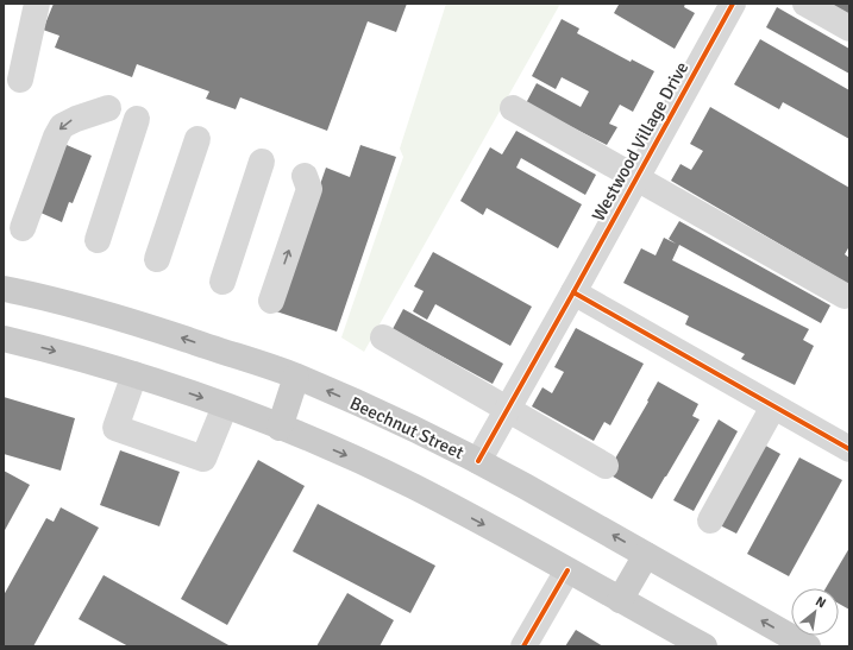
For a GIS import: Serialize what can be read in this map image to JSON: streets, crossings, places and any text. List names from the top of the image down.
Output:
{
  "streets": {
    "main road": ["Beechnut Street"],
    "street": ["Westwood Village Drive"]
  },
  "crossings": [
    ["Westwood Village Drive", "Beechnut Street"]
  ],
  "north": "top right"
}
